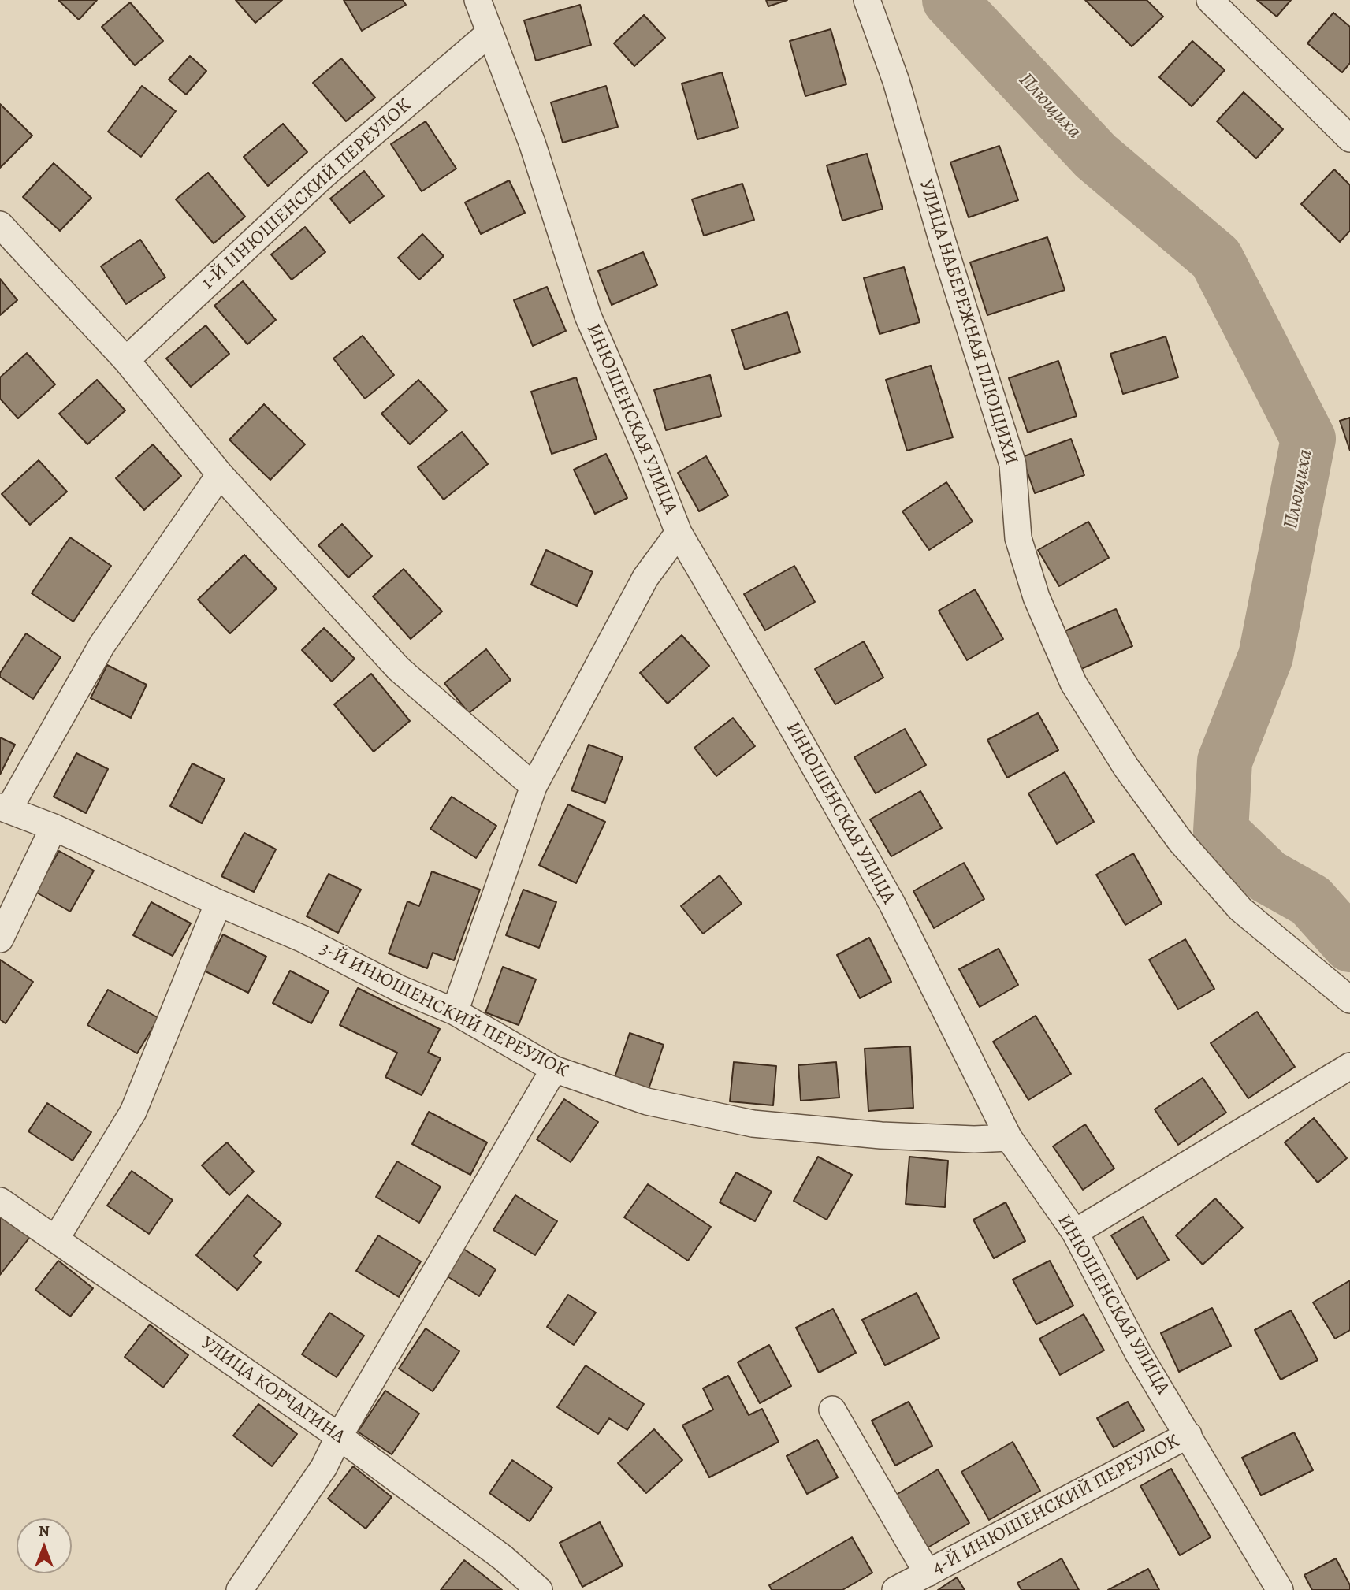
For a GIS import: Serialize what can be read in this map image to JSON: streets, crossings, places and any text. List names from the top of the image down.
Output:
{
  "streets": {
    "street": [
      "1-Й ИНЮШЕНСКИЙ ПЕРЕУЛОК",
      "УЛИЦА НАБЕРЕЖНАЯ ПЛЮЩИХИ",
      "ИНЮШЕНСКАЯ УЛИЦА",
      "3-Й ИНЮШЕНСКИЙ ПЕРЕУЛОК",
      "УЛИЦА КОРЧАГИНА",
      "4-Й ИНЮШЕНСКИЙ ПЕРЕУЛОК"
    ]
  },
  "crossings": [
    ["1-Й ИНЮШЕНСКИЙ ПЕРЕУЛОК", "ИНЮШЕНСКАЯ УЛИЦА"],
    ["ИНЮШЕНСКАЯ УЛИЦА", "3-Й ИНЮШЕНСКИЙ ПЕРЕУЛОК"],
    ["ИНЮШЕНСКАЯ УЛИЦА", "4-Й ИНЮШЕНСКИЙ ПЕРЕУЛОК"]
  ],
  "water": ["Плющиха"],
  "north": "top"
}
